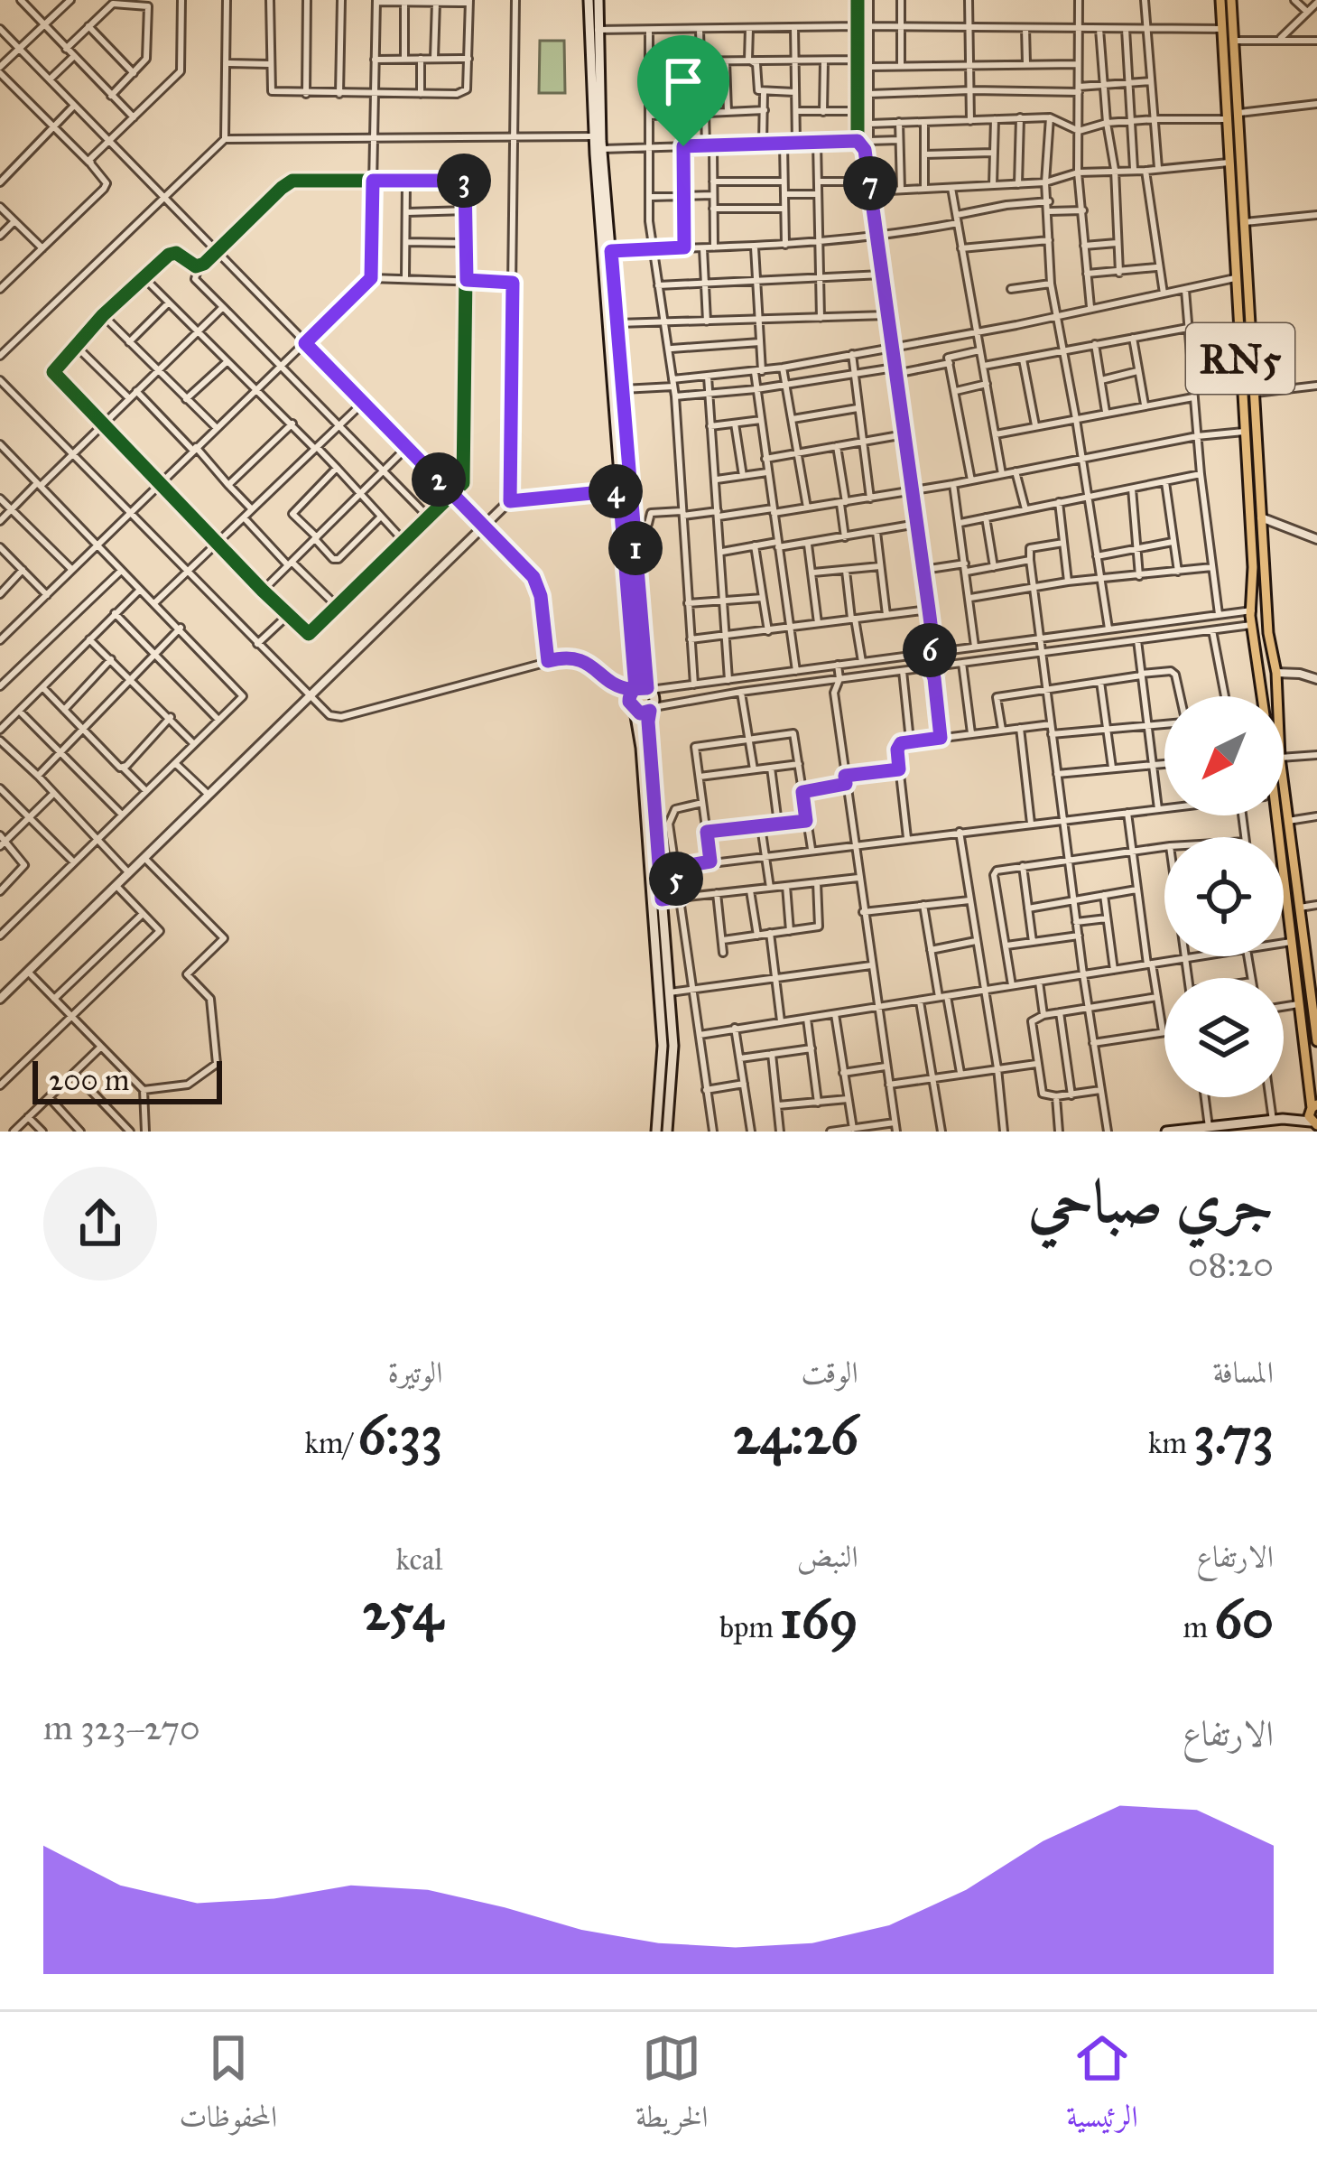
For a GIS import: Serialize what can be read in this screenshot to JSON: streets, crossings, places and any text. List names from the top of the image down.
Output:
{
  "streets": {
    "main road": ["RN5"]
  },
  "scale_bar": "200 m",
  "north": "bottom left",
  "page": {
    "pins": [
      "3",
      "7",
      "2",
      "4",
      "1",
      "6",
      "5"
    ],
    "scale": "200 m",
    "heading": ["جري صباحي", "08:20"],
    "stats": [
      ["المسافة", "3.73 km"],
      ["الوقت", "24:26"],
      ["الوتيرة", "6:33 /km"],
      ["الارتفاع", "60 m"],
      ["النبض", "169 bpm"],
      ["kcal", "254"]
    ],
    "chart": ["الارتفاع", "270–323 m"],
    "tabs": ["الرئيسية", "الخريطة", "المحفوظات"]
  }
}
